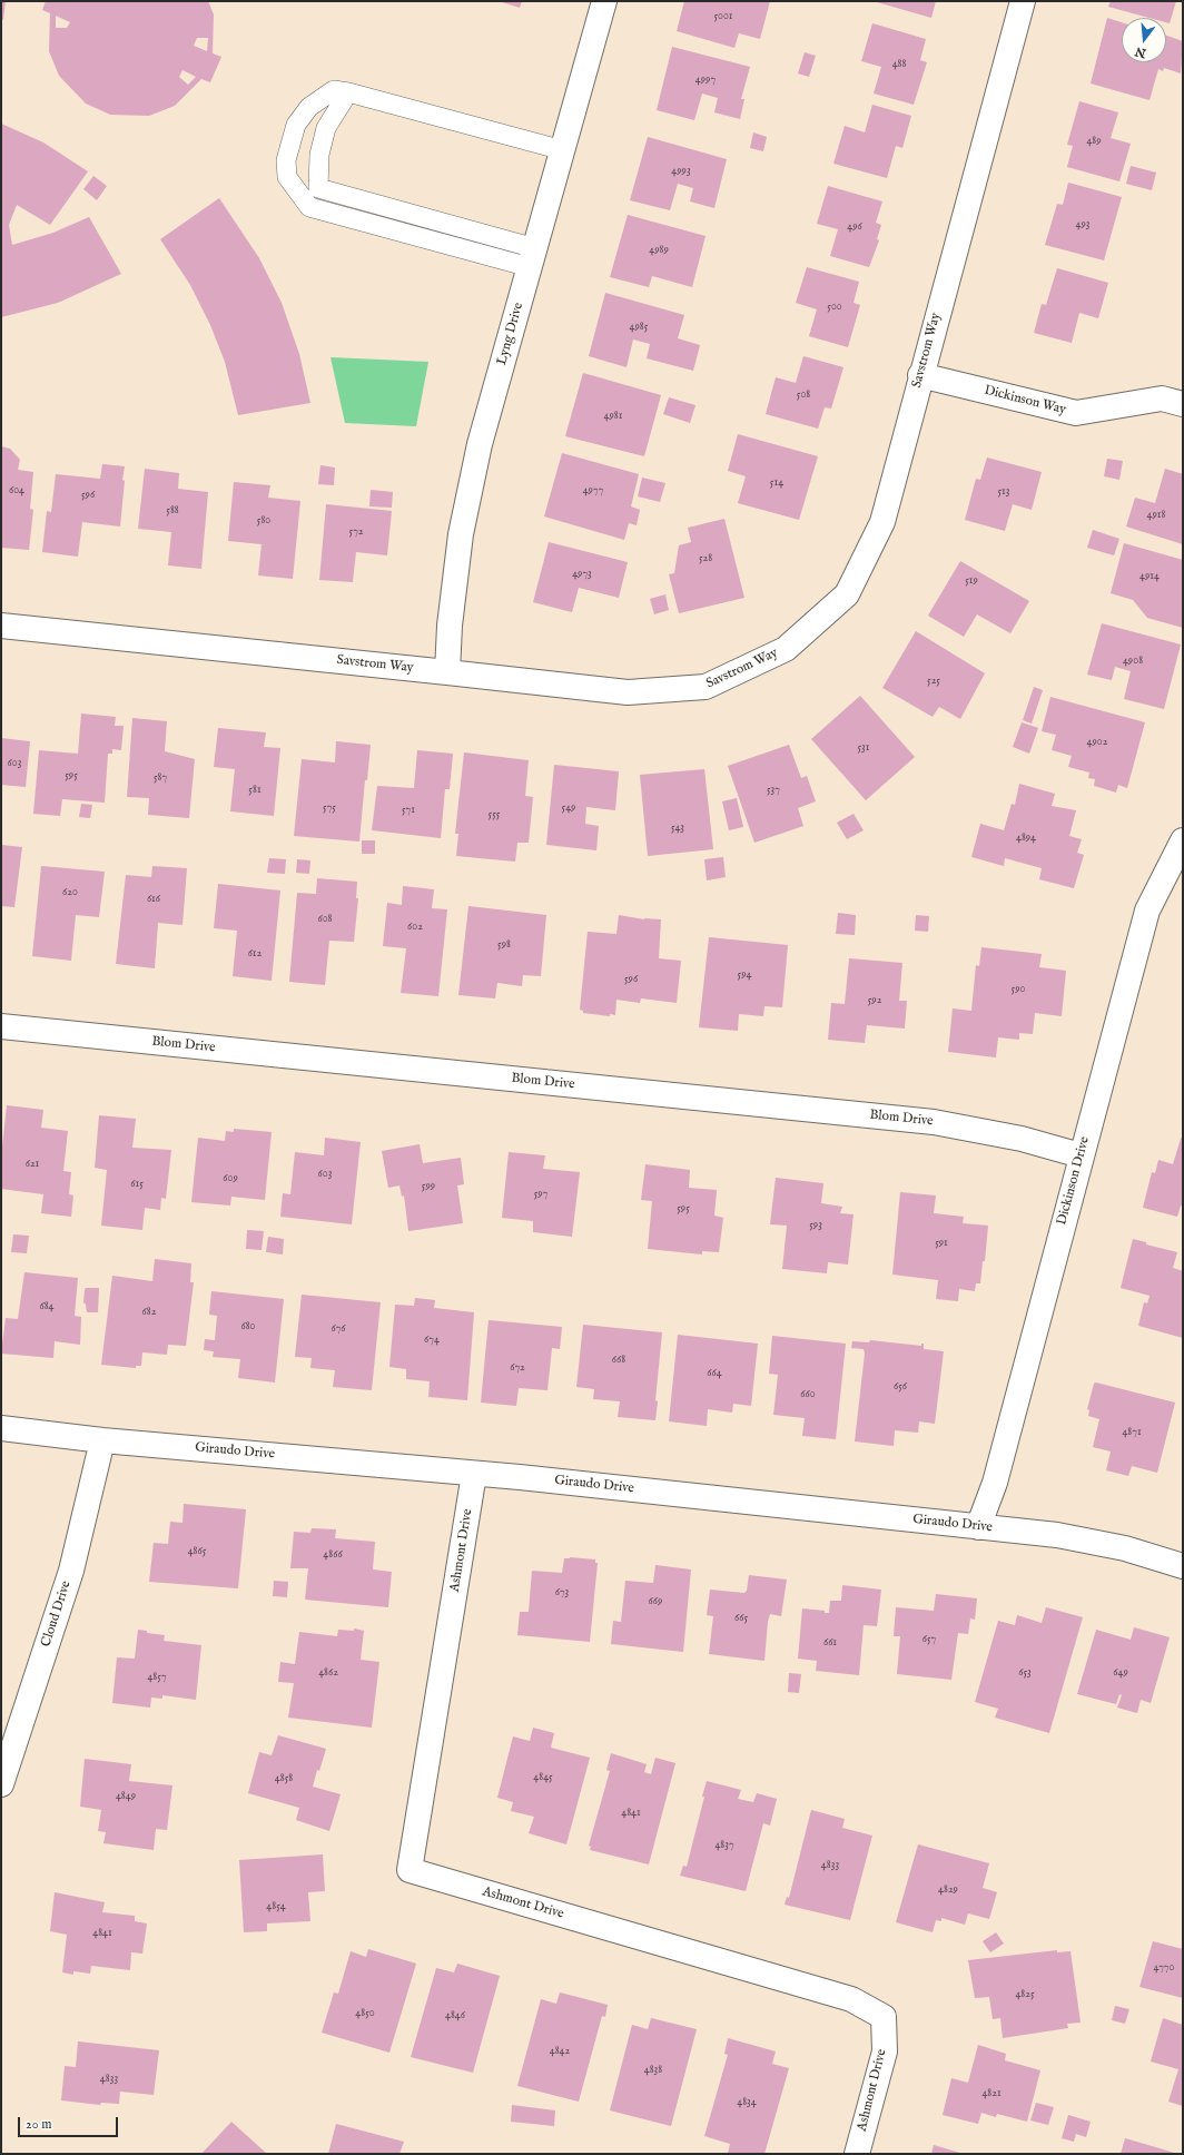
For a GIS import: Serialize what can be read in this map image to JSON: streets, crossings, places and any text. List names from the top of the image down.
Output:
{
  "streets": {
    "street": [
      "Lyng Drive",
      "Savstrom Way",
      "Dickinson Way",
      "Blom Drive",
      "Dickinson Drive",
      "Giraudo Drive",
      "Ashmont Drive",
      "Cloud Drive"
    ]
  },
  "crossings": [
    ["Lyng Drive", "Savstrom Way"],
    ["Savstrom Way", "Dickinson Way"],
    ["Blom Drive", "Dickinson Drive"],
    ["Dickinson Drive", "Giraudo Drive"],
    ["Giraudo Drive", "Ashmont Drive"],
    ["Giraudo Drive", "Cloud Drive"]
  ],
  "house_numbers": [
    "5001",
    "488",
    "4997",
    "489",
    "4993",
    "493",
    "496",
    "4989",
    "500",
    "4985",
    "508",
    "4981",
    "514",
    "604",
    "4977",
    "513",
    "596",
    "588",
    "4918",
    "580",
    "572",
    "528",
    "4973",
    "4914",
    "519",
    "4908",
    "525",
    "4902",
    "531",
    "603",
    "595",
    "587",
    "581",
    "537",
    "575",
    "549",
    "571",
    "555",
    "543",
    "4894",
    "620",
    "616",
    "608",
    "602",
    "598",
    "612",
    "594",
    "596",
    "590",
    "592",
    "621",
    "603",
    "609",
    "615",
    "599",
    "597",
    "595",
    "593",
    "591",
    "684",
    "682",
    "680",
    "676",
    "674",
    "668",
    "672",
    "664",
    "656",
    "660",
    "4871",
    "4865",
    "4866",
    "673",
    "669",
    "665",
    "657",
    "661",
    "4862",
    "653",
    "649",
    "4857",
    "4845",
    "4858",
    "4849",
    "4841",
    "4837",
    "4833",
    "4829",
    "4854",
    "4841",
    "4770",
    "4825",
    "4850",
    "4846",
    "4842",
    "4838",
    "4833",
    "4821",
    "4834"
  ],
  "scale_bar": "20 m",
  "north": "bottom"
}
